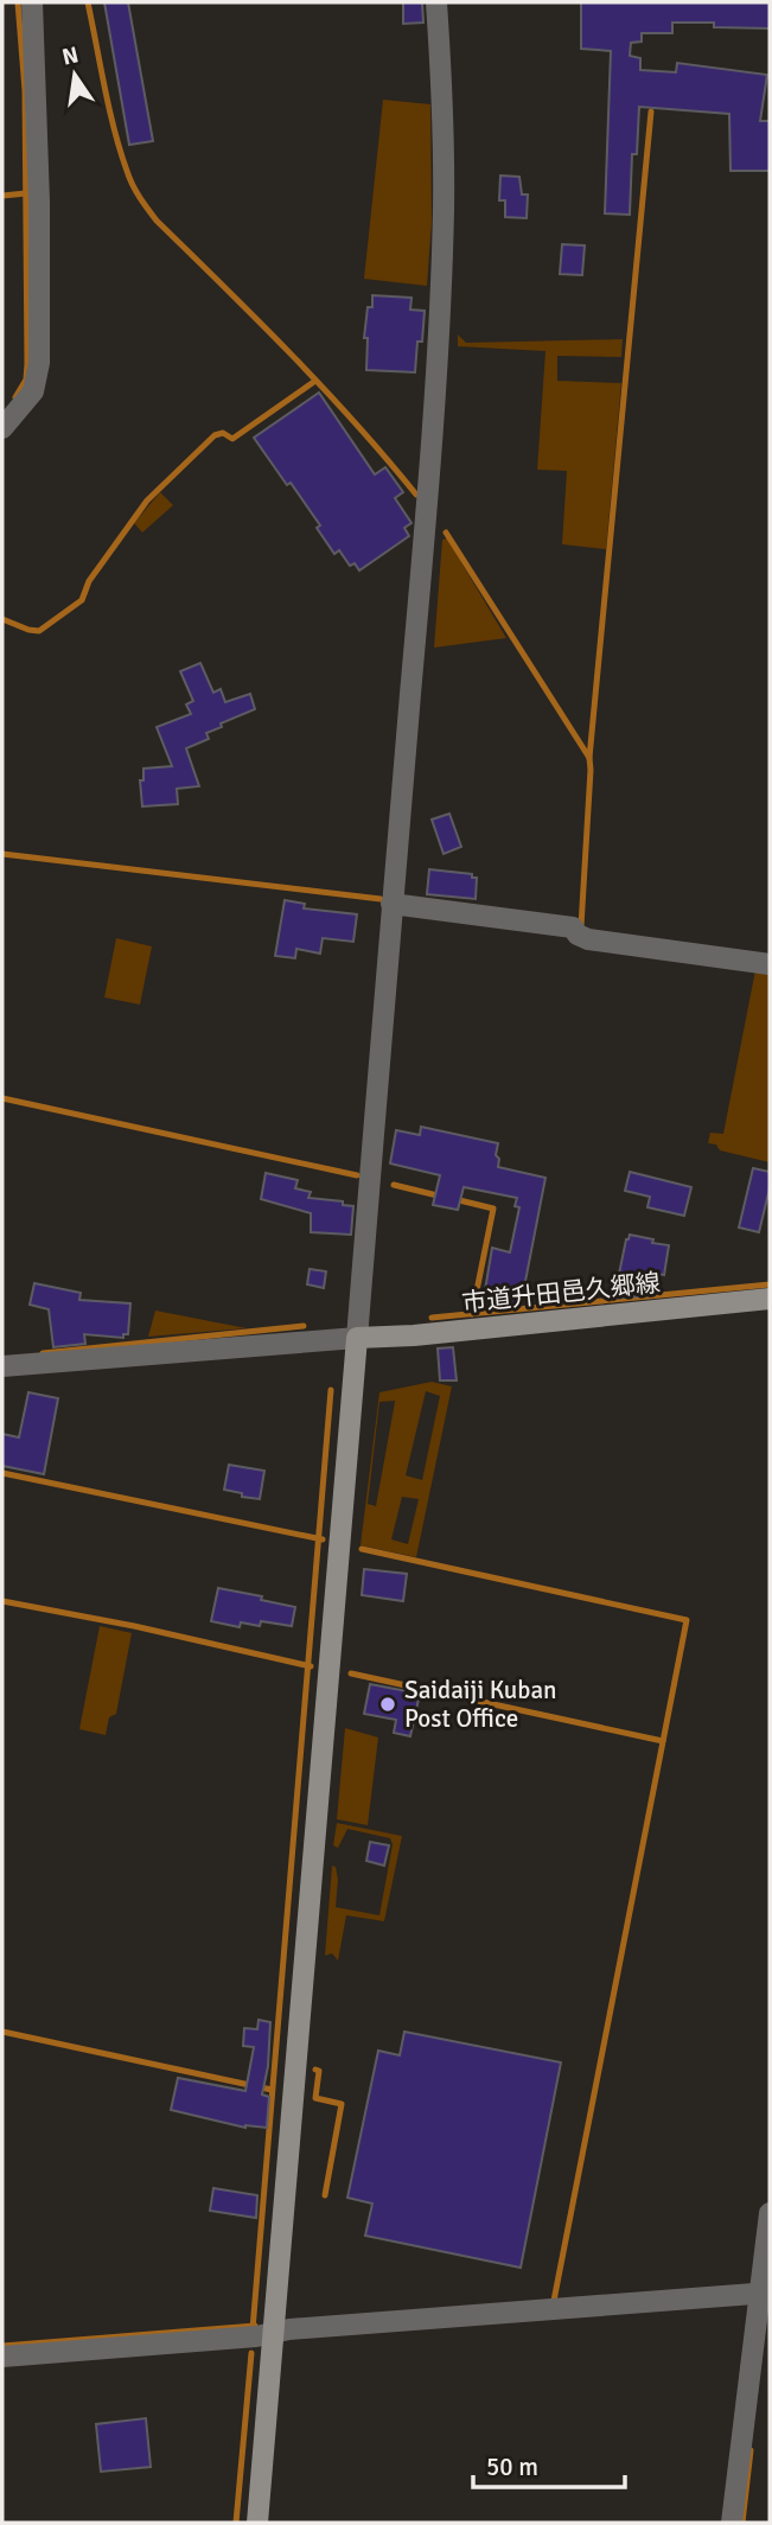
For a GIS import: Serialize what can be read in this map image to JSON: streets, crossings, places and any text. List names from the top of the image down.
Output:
{
  "streets": {
    "street": ["市道升田邑久郷線"]
  },
  "places": ["Saidaiji Kuban Post Office"],
  "scale_bar": "50 m",
  "north": "top"
}
